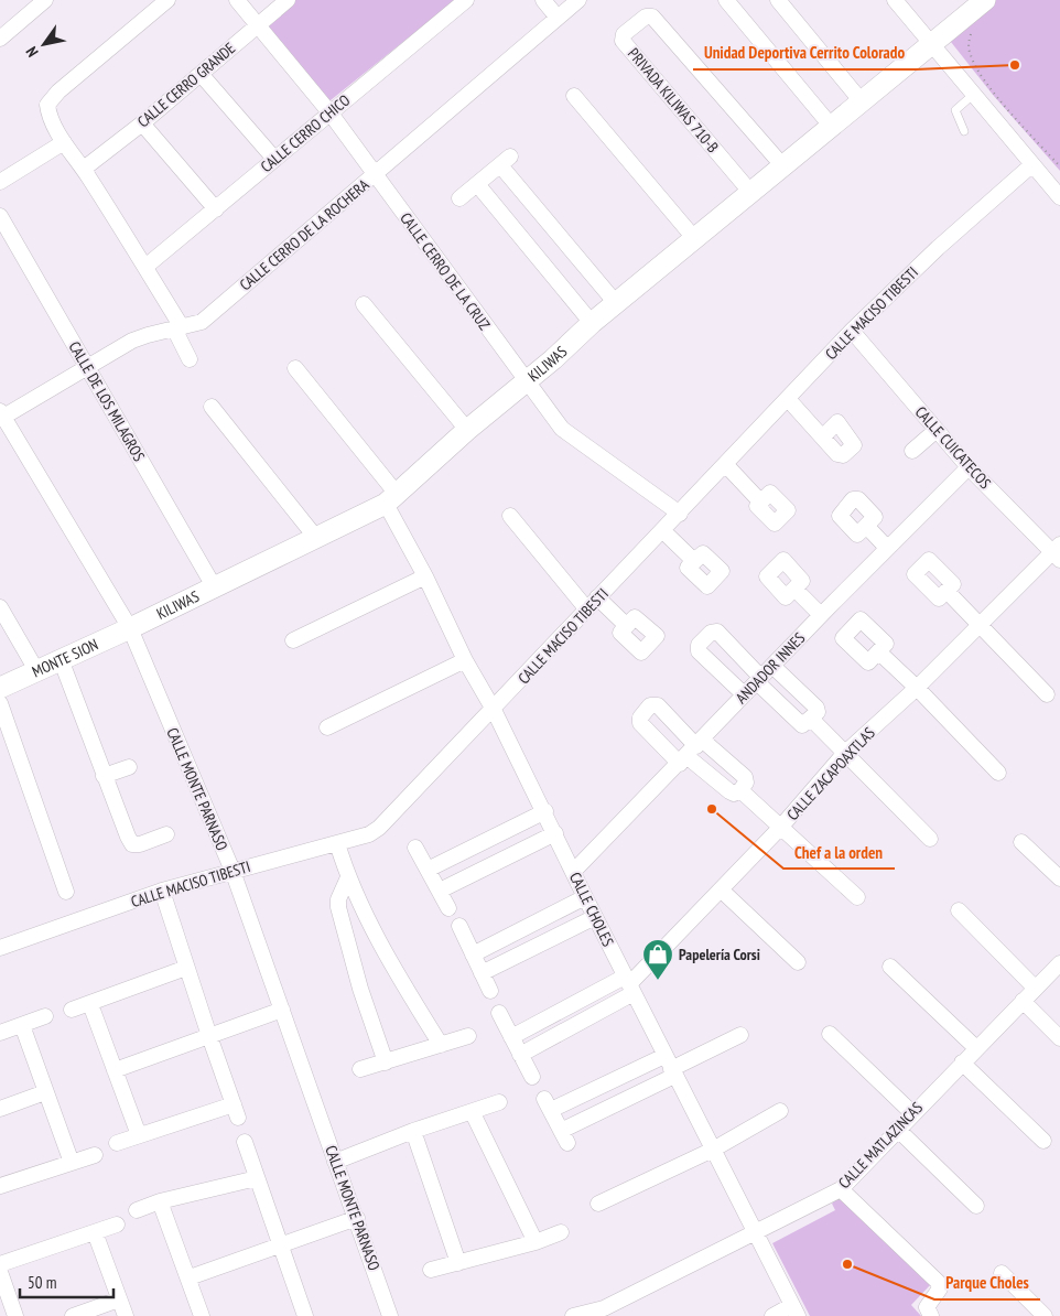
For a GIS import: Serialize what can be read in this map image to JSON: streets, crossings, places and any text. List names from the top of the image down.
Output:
{
  "streets": {
    "street": [
      "CALLE CERRO GRANDE",
      "PRIVADA KILIWAS 710-B",
      "CALLE CERRO CHICO",
      "CALLE CERRO DE LA ROCHERA",
      "CALLE CERRO DE LA CRUZ",
      "CALLE MACISO TIBESTI",
      "KILIWAS",
      "CALLE DE LOS MILAGROS",
      "CALLE CUICATECOS",
      "MONTE SION",
      "ANDADOR INNES",
      "CALLE ZACAPOAXTLAS",
      "CALLE MONTE PARNASO",
      "CALLE CHOLES",
      "CALLE MATLAZINCAS"
    ]
  },
  "crossings": [
    ["CALLE CERRO GRANDE", "CALLE CERRO DE LA CRUZ"],
    ["PRIVADA KILIWAS 710-B", "KILIWAS"],
    ["CALLE CERRO CHICO", "CALLE CERRO DE LA CRUZ"],
    ["CALLE CERRO DE LA ROCHERA", "CALLE CERRO DE LA CRUZ"],
    ["CALLE CERRO DE LA ROCHERA", "CALLE DE LOS MILAGROS"],
    ["CALLE CERRO DE LA ROCHERA", "CALLE MONTE PARNASO"],
    ["CALLE CERRO DE LA CRUZ", "CALLE MACISO TIBESTI"],
    ["CALLE CERRO DE LA CRUZ", "KILIWAS"],
    ["CALLE MACISO TIBESTI", "CALLE CUICATECOS"],
    ["CALLE MACISO TIBESTI", "CALLE MONTE PARNASO"],
    ["CALLE MACISO TIBESTI", "CALLE CHOLES"],
    ["KILIWAS", "CALLE DE LOS MILAGROS"],
    ["KILIWAS", "MONTE SION"],
    ["KILIWAS", "CALLE MONTE PARNASO"],
    ["KILIWAS", "CALLE CHOLES"],
    ["CALLE CUICATECOS", "ANDADOR INNES"],
    ["CALLE CUICATECOS", "CALLE ZACAPOAXTLAS"],
    ["MONTE SION", "CALLE MONTE PARNASO"],
    ["ANDADOR INNES", "CALLE CHOLES"],
    ["CALLE ZACAPOAXTLAS", "CALLE CHOLES"],
    ["CALLE CHOLES", "CALLE MATLAZINCAS"]
  ],
  "places": {
    "other": ["Unidad Deportiva Cerrito Colorado", "Chef a la orden", "Parque Choles"],
    "shop": ["Papelería Corsi"]
  },
  "scale_bar": "50 m",
  "north": "bottom left"
}
